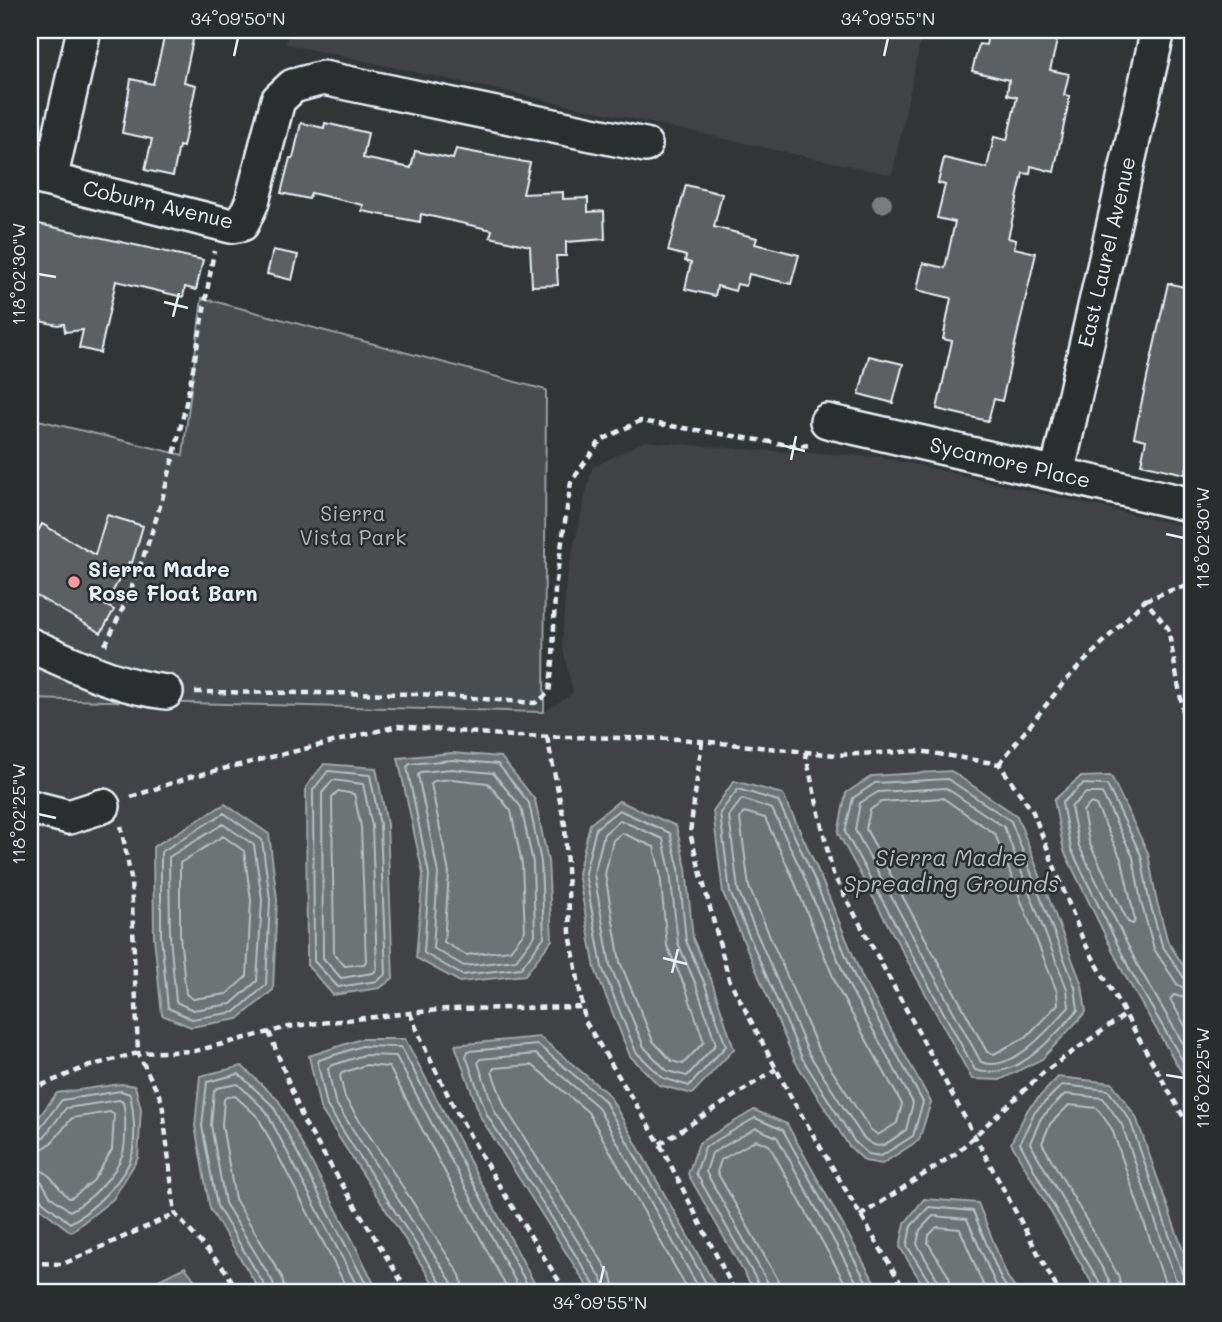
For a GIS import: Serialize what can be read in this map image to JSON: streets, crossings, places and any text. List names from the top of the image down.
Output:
{
  "streets": {
    "street": ["Coburn Avenue", "East Laurel Avenue", "Sycamore Place"]
  },
  "crossings": [
    ["East Laurel Avenue", "Sycamore Place"]
  ],
  "water": ["Sierra Madre Spreading Grounds"],
  "parks": ["Sierra Vista Park"],
  "places": ["Sierra Madre Rose Float Barn"],
  "coordinates": [
    "34°09'50\"N",
    "34°09'55\"N",
    "118°02'30\"W",
    "118°02'25\"W"
  ]
}
